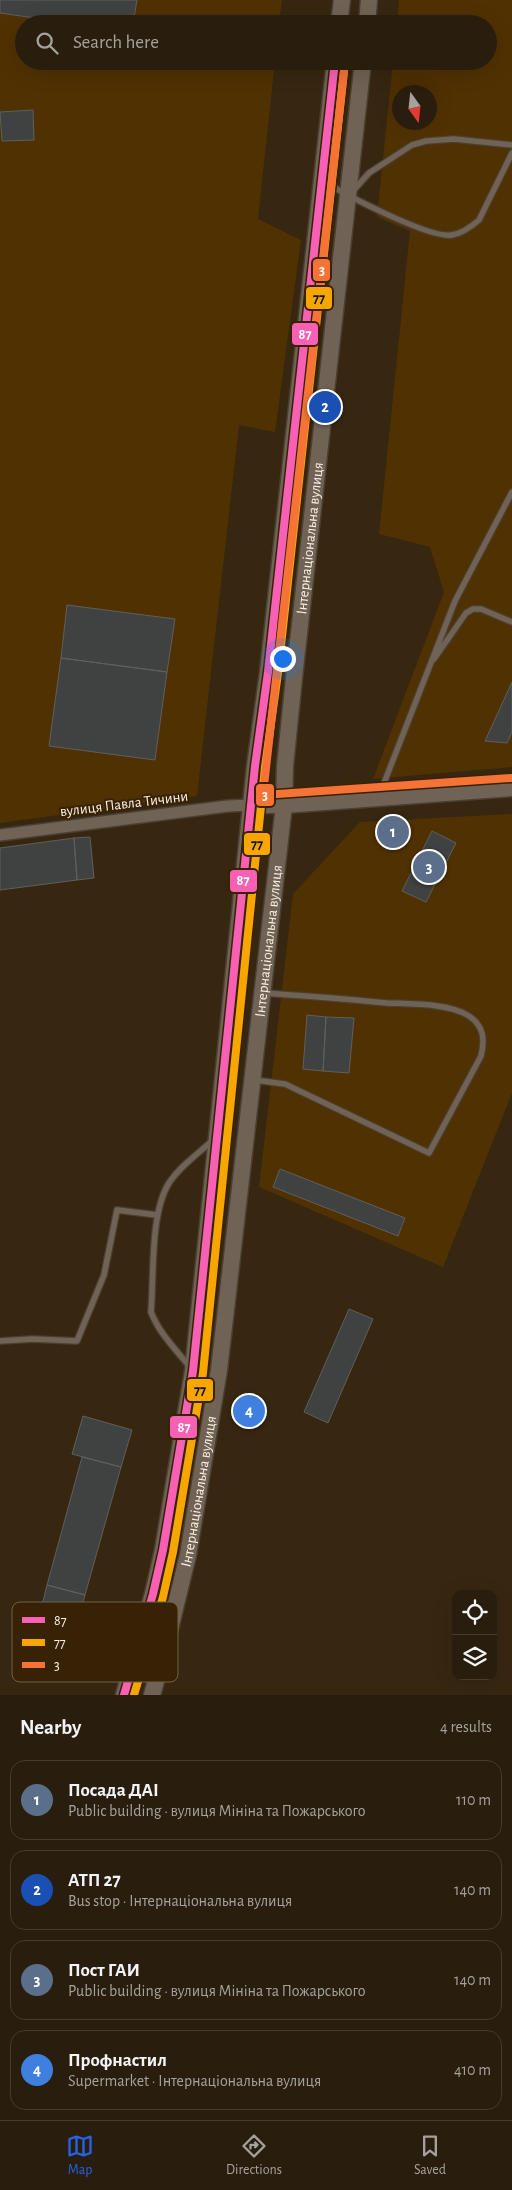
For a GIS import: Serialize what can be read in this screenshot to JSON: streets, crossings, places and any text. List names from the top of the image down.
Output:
{
  "streets": {
    "main road": ["Інтернаціональна вулиця"],
    "street": ["вулиця Павла Тичини"]
  },
  "crossings": [
    ["Інтернаціональна вулиця", "вулиця Павла Тичини"]
  ],
  "lines": ["transit line 87", "transit line 77", "transit line 3"],
  "legend": ["87", "77", "3"],
  "north": "bottom",
  "page": {
    "search": "Search here",
    "pins": [
      "2",
      "1",
      "3",
      "4"
    ],
    "heading": ["Nearby", "4 results"],
    "list": [
      {
        "mark": "1",
        "name": "Посада ДАІ",
        "note": "Public building · вулиця Мініна та Пожарського",
        "value": "110 m"
      },
      {
        "mark": "2",
        "name": "АТП 27",
        "note": "Bus stop · Інтернаціональна вулиця",
        "value": "140 m"
      },
      {
        "mark": "3",
        "name": "Пост ГАИ",
        "note": "Public building · вулиця Мініна та Пожарського",
        "value": "140 m"
      },
      {
        "mark": "4",
        "name": "Профнастил",
        "note": "Supermarket · Інтернаціональна вулиця",
        "value": "410 m"
      }
    ],
    "nav": ["Map", "Directions", "Saved"]
  }
}
